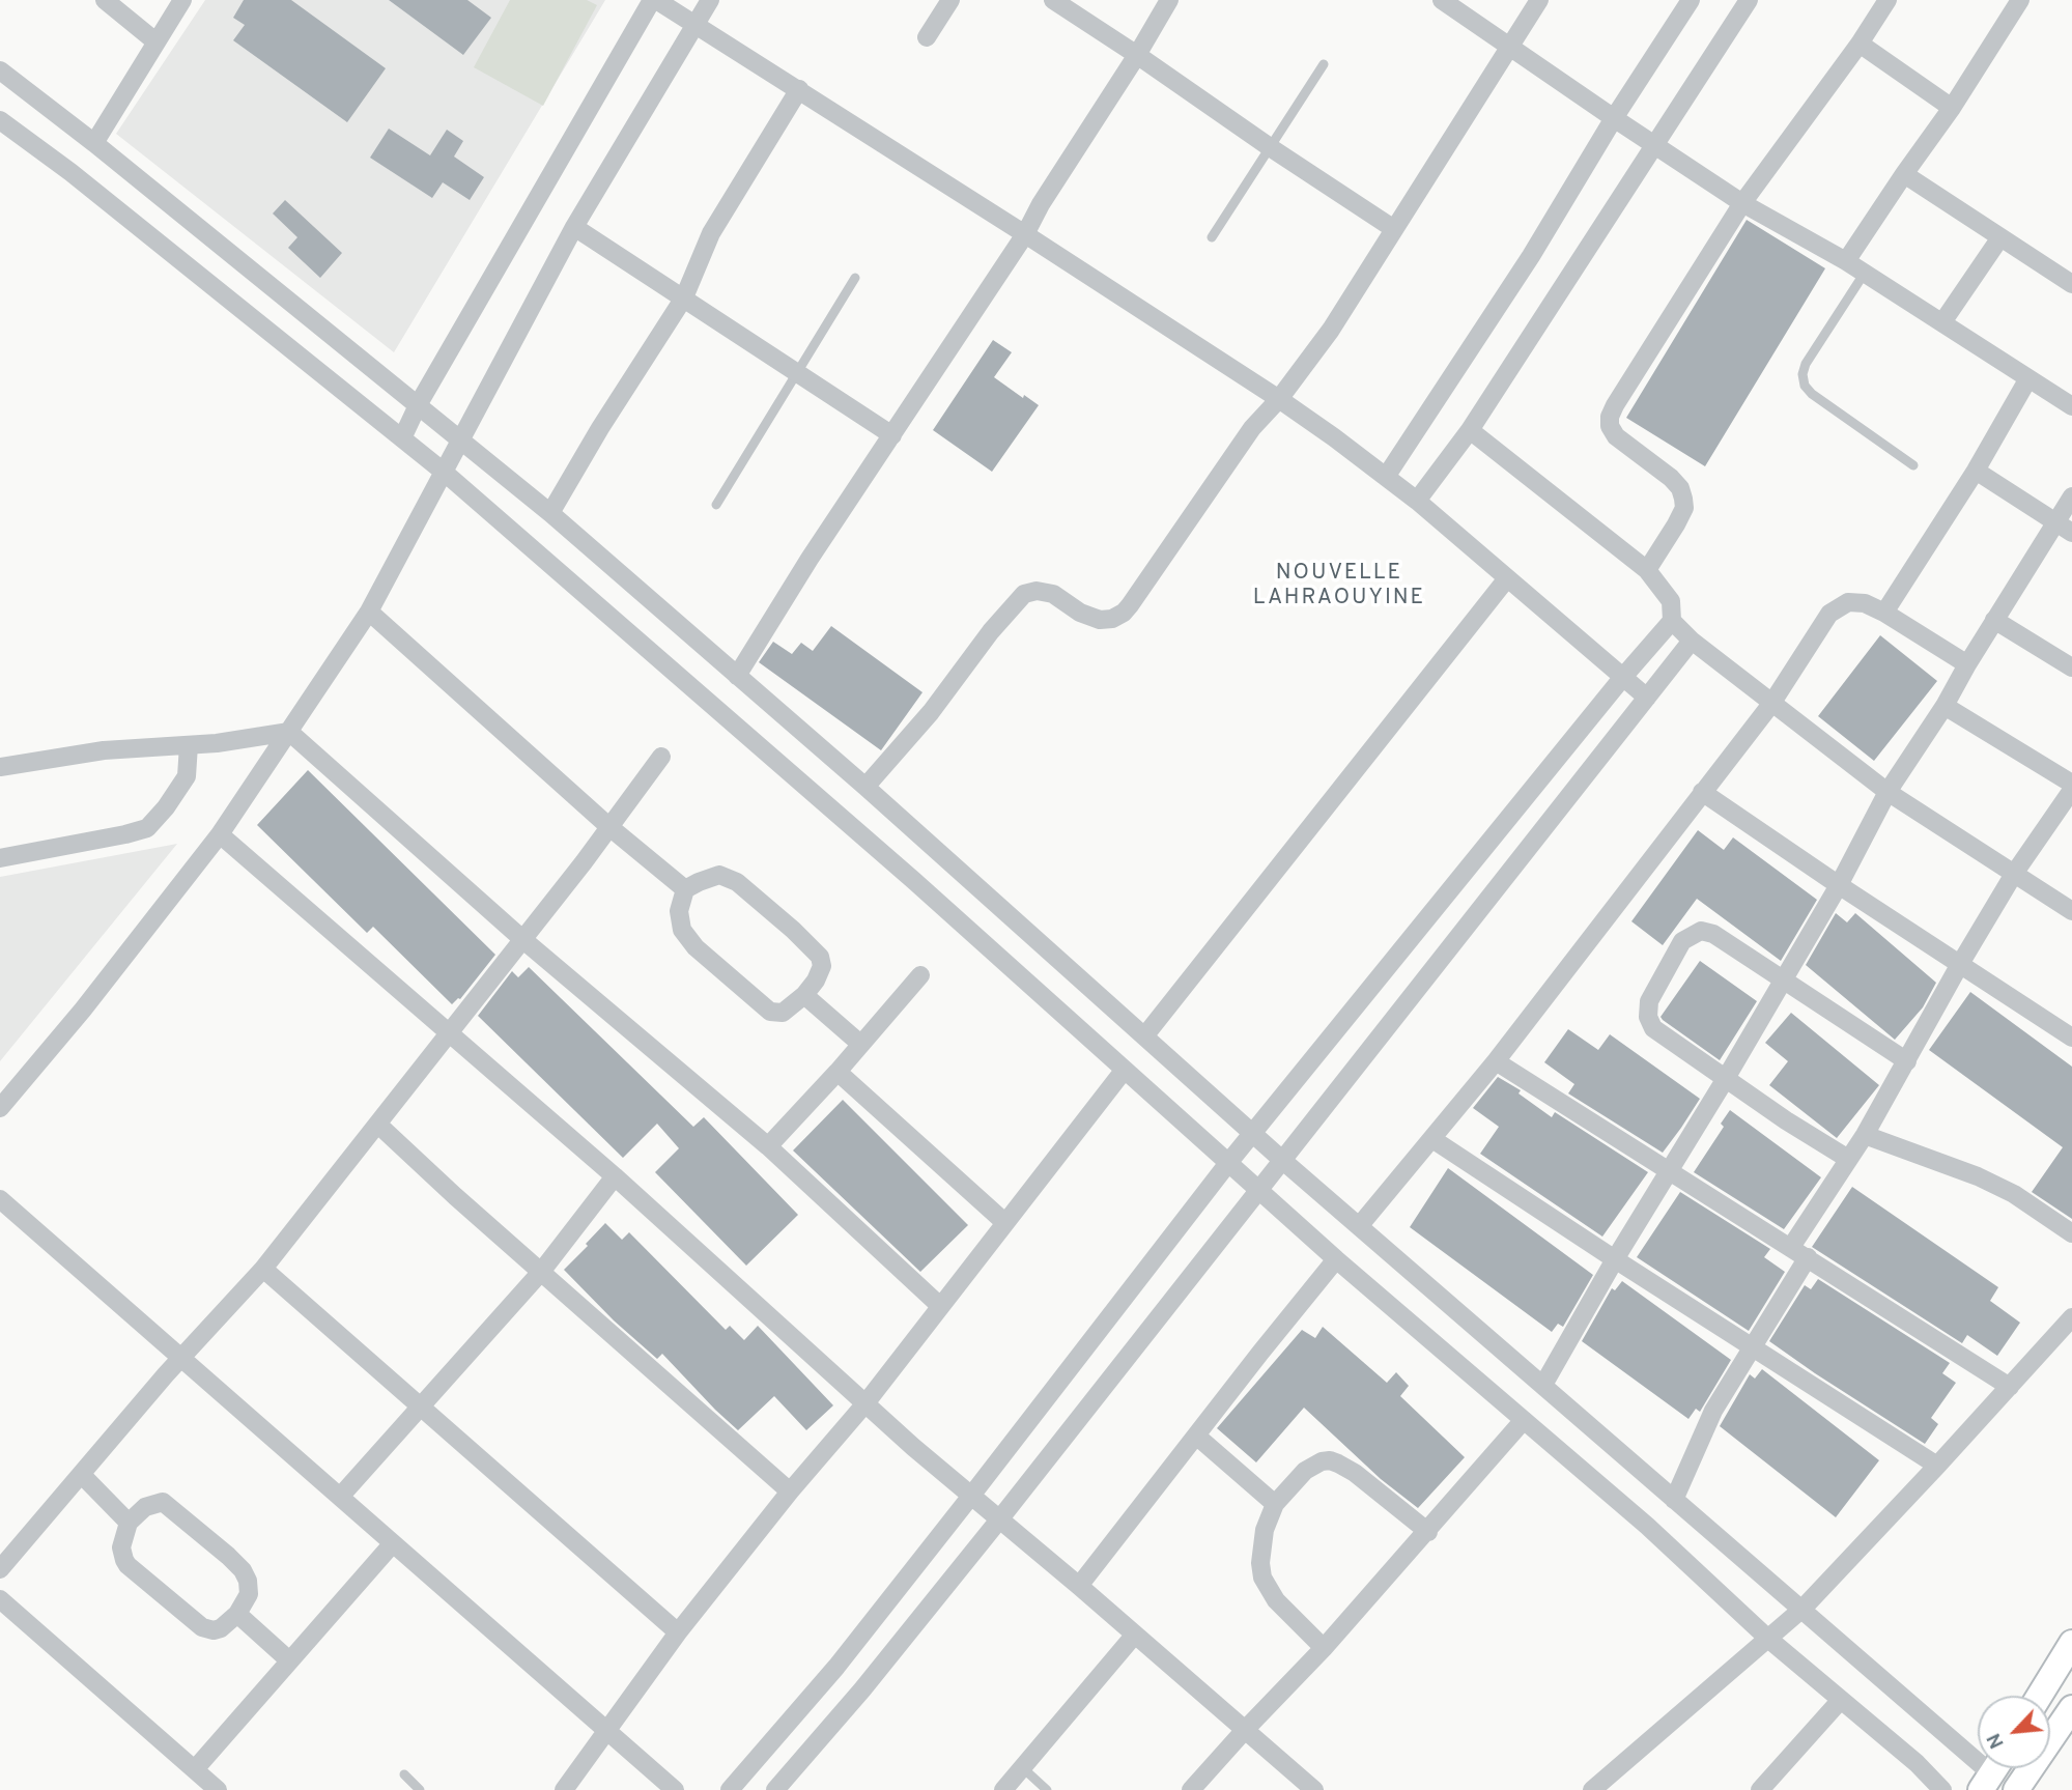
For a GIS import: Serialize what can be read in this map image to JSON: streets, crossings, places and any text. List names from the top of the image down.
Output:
{
  "districts": ["NOUVELLE LAHRAOUYINE"],
  "north": "bottom left"
}
